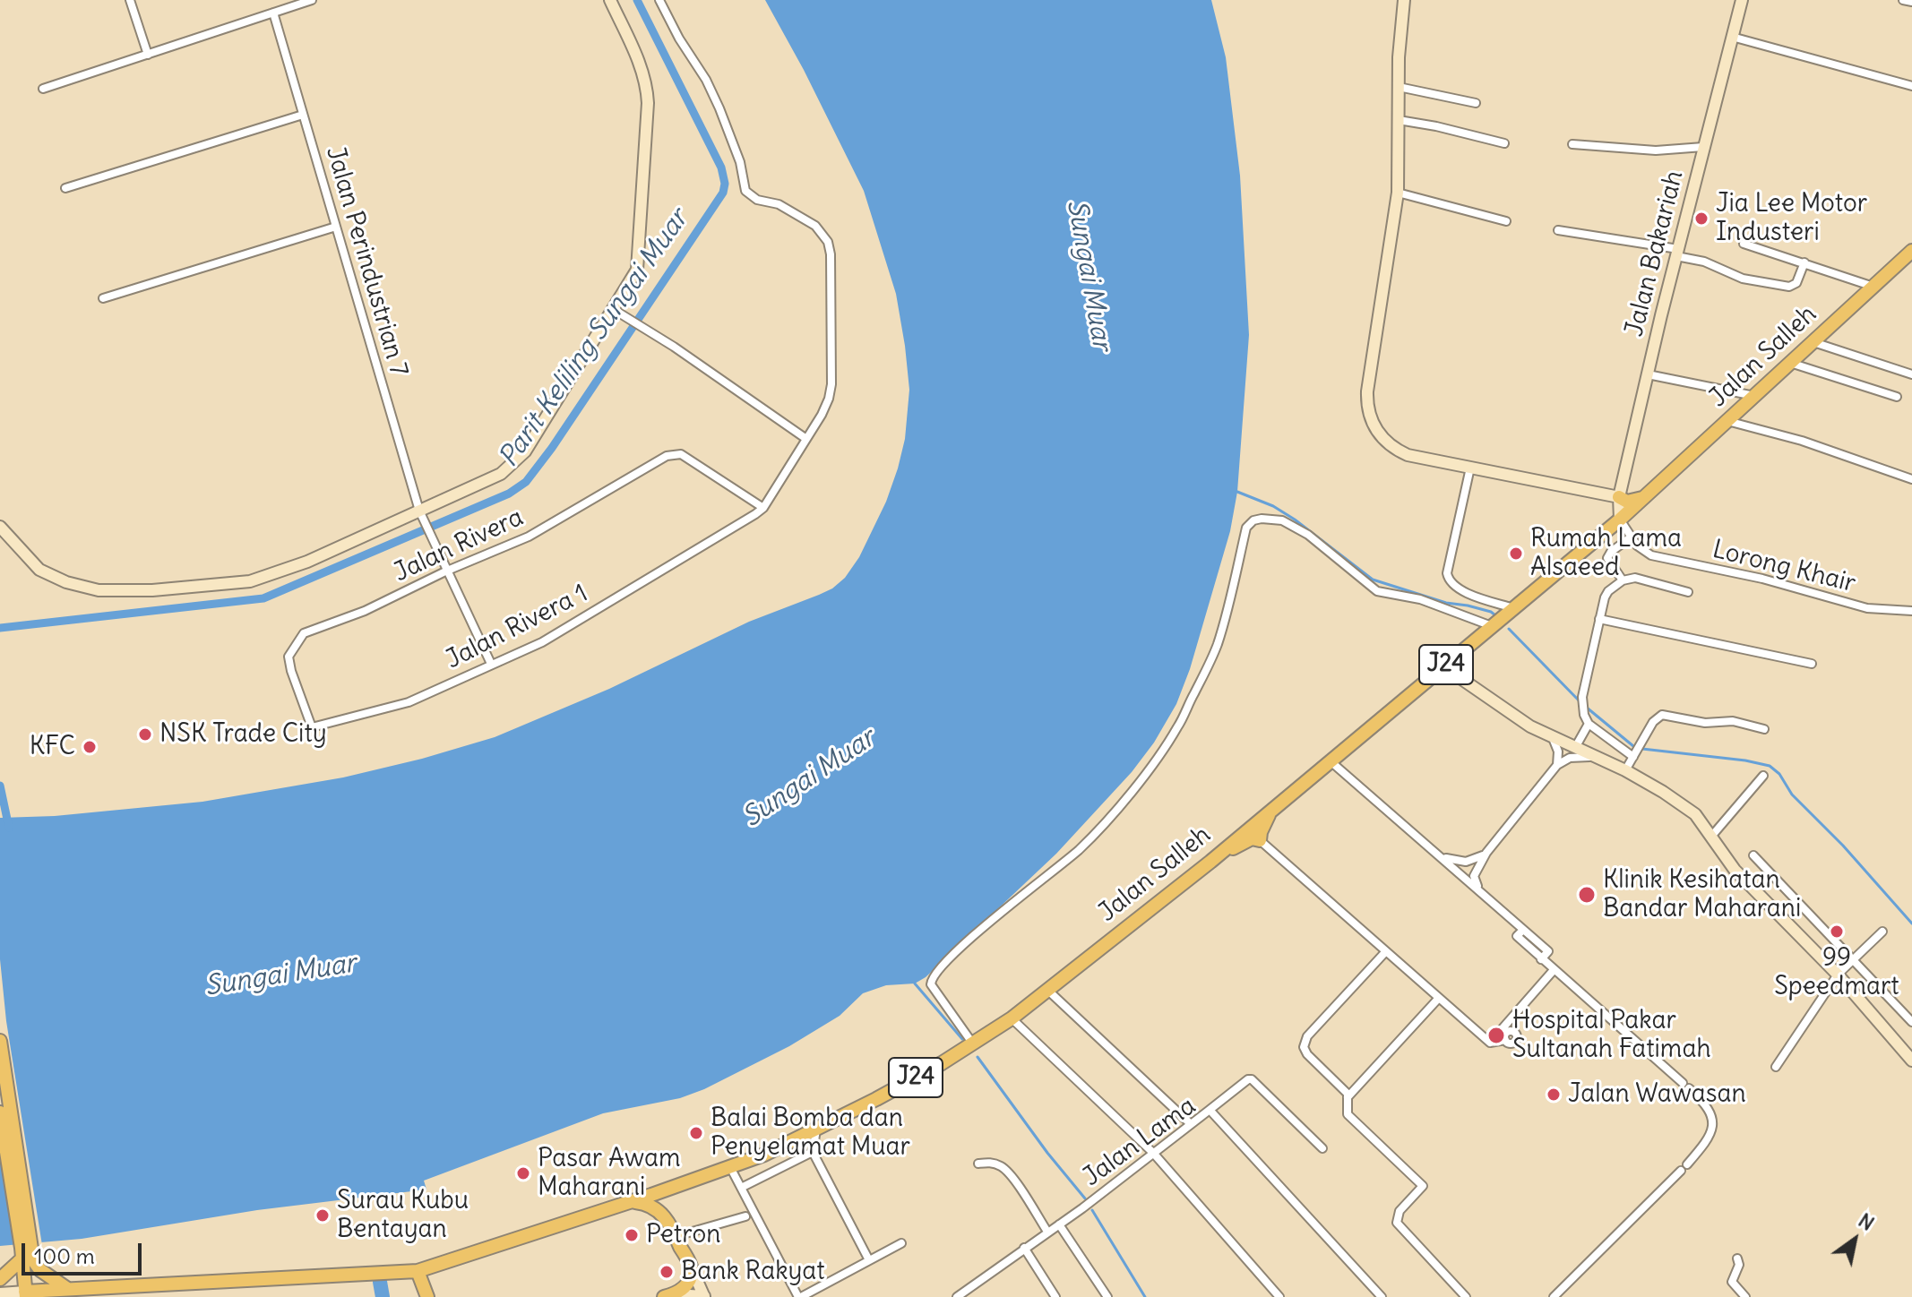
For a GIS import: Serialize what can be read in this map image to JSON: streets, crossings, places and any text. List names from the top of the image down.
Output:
{
  "streets": {
    "main road": ["Jalan Salleh", "J24"],
    "street": [
      "Jalan Bakariah",
      "Jalan Perindustrian 7",
      "Jalan Rivera",
      "Lorong Khair",
      "Jalan Rivera 1",
      "Jalan Lama"
    ]
  },
  "crossings": [
    ["Jalan Bakariah", "Jalan Salleh"],
    ["Jalan Bakariah", "Lorong Khair"],
    ["Jalan Bakariah", "J24"],
    ["Jalan Perindustrian 7", "Jalan Rivera"],
    ["Jalan Perindustrian 7", "Jalan Rivera 1"],
    ["Jalan Salleh", "Lorong Khair"],
    ["Jalan Salleh", "J24"],
    ["Jalan Rivera", "Jalan Rivera 1"],
    ["Lorong Khair", "J24"]
  ],
  "water": ["Sungai Muar", "Parit Keliling Sungai Muar"],
  "places": [
    "Jia Lee Motor Industeri",
    "Rumah Lama Alsaeed",
    "NSK Trade City",
    "KFC",
    "Klinik Kesihatan Bandar Maharani",
    "99 Speedmart",
    "Hospital Pakar Sultanah Fatimah",
    "Jalan Wawasan",
    "Balai Bomba dan Penyelamat Muar",
    "Pasar Awam Maharani",
    "Surau Kubu Bentayan",
    "Petron",
    "Bank Rakyat"
  ],
  "scale_bar": "100 m",
  "north": "top right"
}
